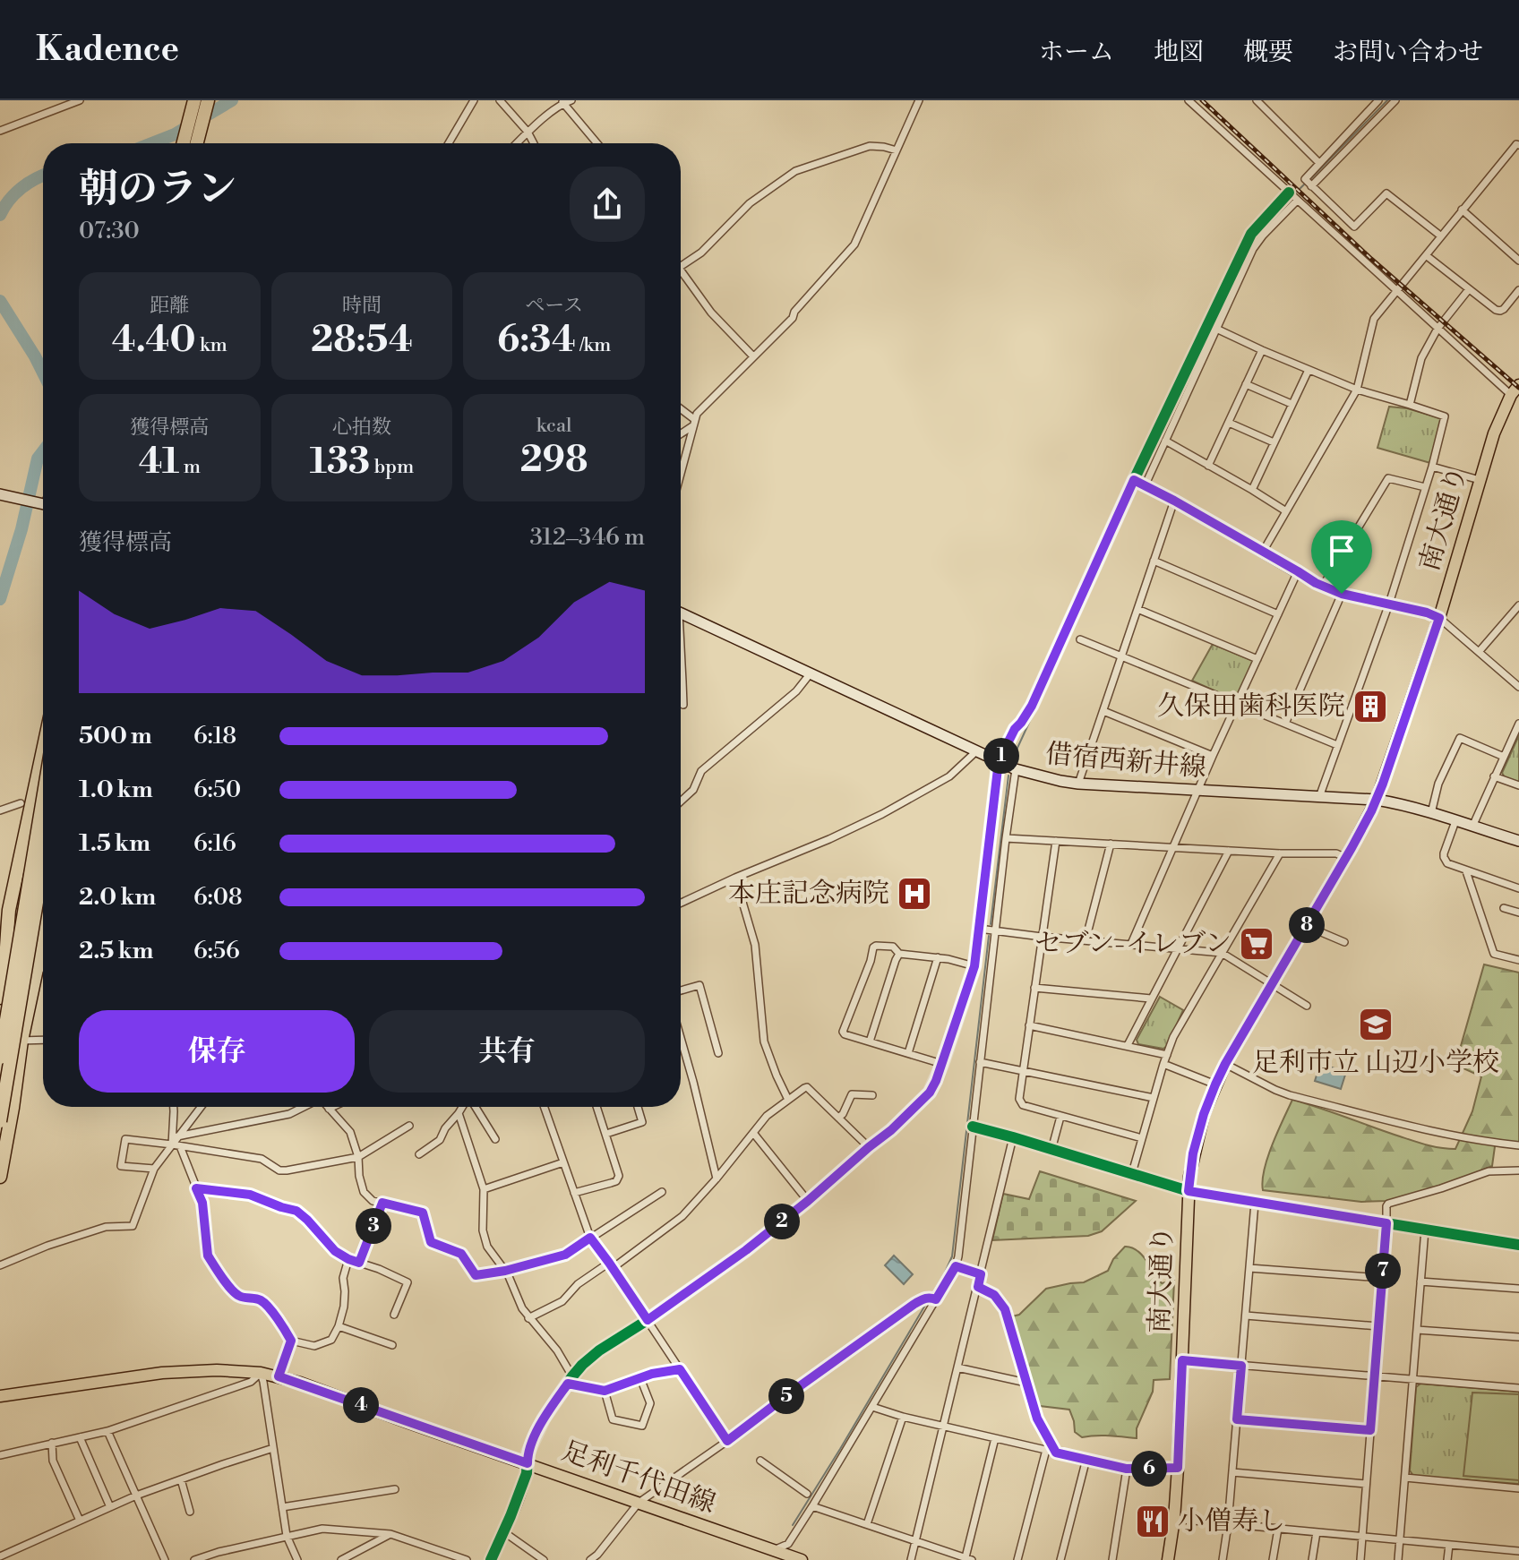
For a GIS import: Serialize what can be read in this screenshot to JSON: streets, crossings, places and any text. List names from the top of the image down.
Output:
{
  "streets": {
    "main road": ["南大通り", "足利千代田線"],
    "street": ["借宿西新井線"]
  },
  "crossings": [
    ["南大通り", "借宿西新井線"]
  ],
  "places": {
    "building": ["久保田歯科医院"],
    "hospital": ["本庄記念病院"],
    "supermarket": ["セブン-イレブン"],
    "school or university": ["足利市立 山辺小学校"],
    "restaurant": ["小僧寿し"]
  },
  "page": {
    "header": "Kadence",
    "nav": [
      "ホーム",
      "地図",
      "概要",
      "お問い合わせ"
    ],
    "heading": ["朝のラン", "07:30"],
    "stats": [
      ["距離", "4.40 km"],
      ["時間", "28:54"],
      ["ペース", "6:34 /km"],
      ["獲得標高", "41 m"],
      ["心拍数", "133 bpm"],
      ["kcal", "298"]
    ],
    "chart": ["獲得標高", "312–346 m"],
    "list": [
      {
        "name": "500 m",
        "note": "6:18"
      },
      {
        "name": "1.0 km",
        "note": "6:50"
      },
      {
        "name": "1.5 km",
        "note": "6:16"
      },
      {
        "name": "2.0 km",
        "note": "6:08"
      },
      {
        "name": "2.5 km",
        "note": "6:56"
      }
    ],
    "pins": [
      "1",
      "8",
      "2",
      "3",
      "7",
      "5",
      "4",
      "6"
    ],
    "buttons": ["保存", "共有"]
  }
}
